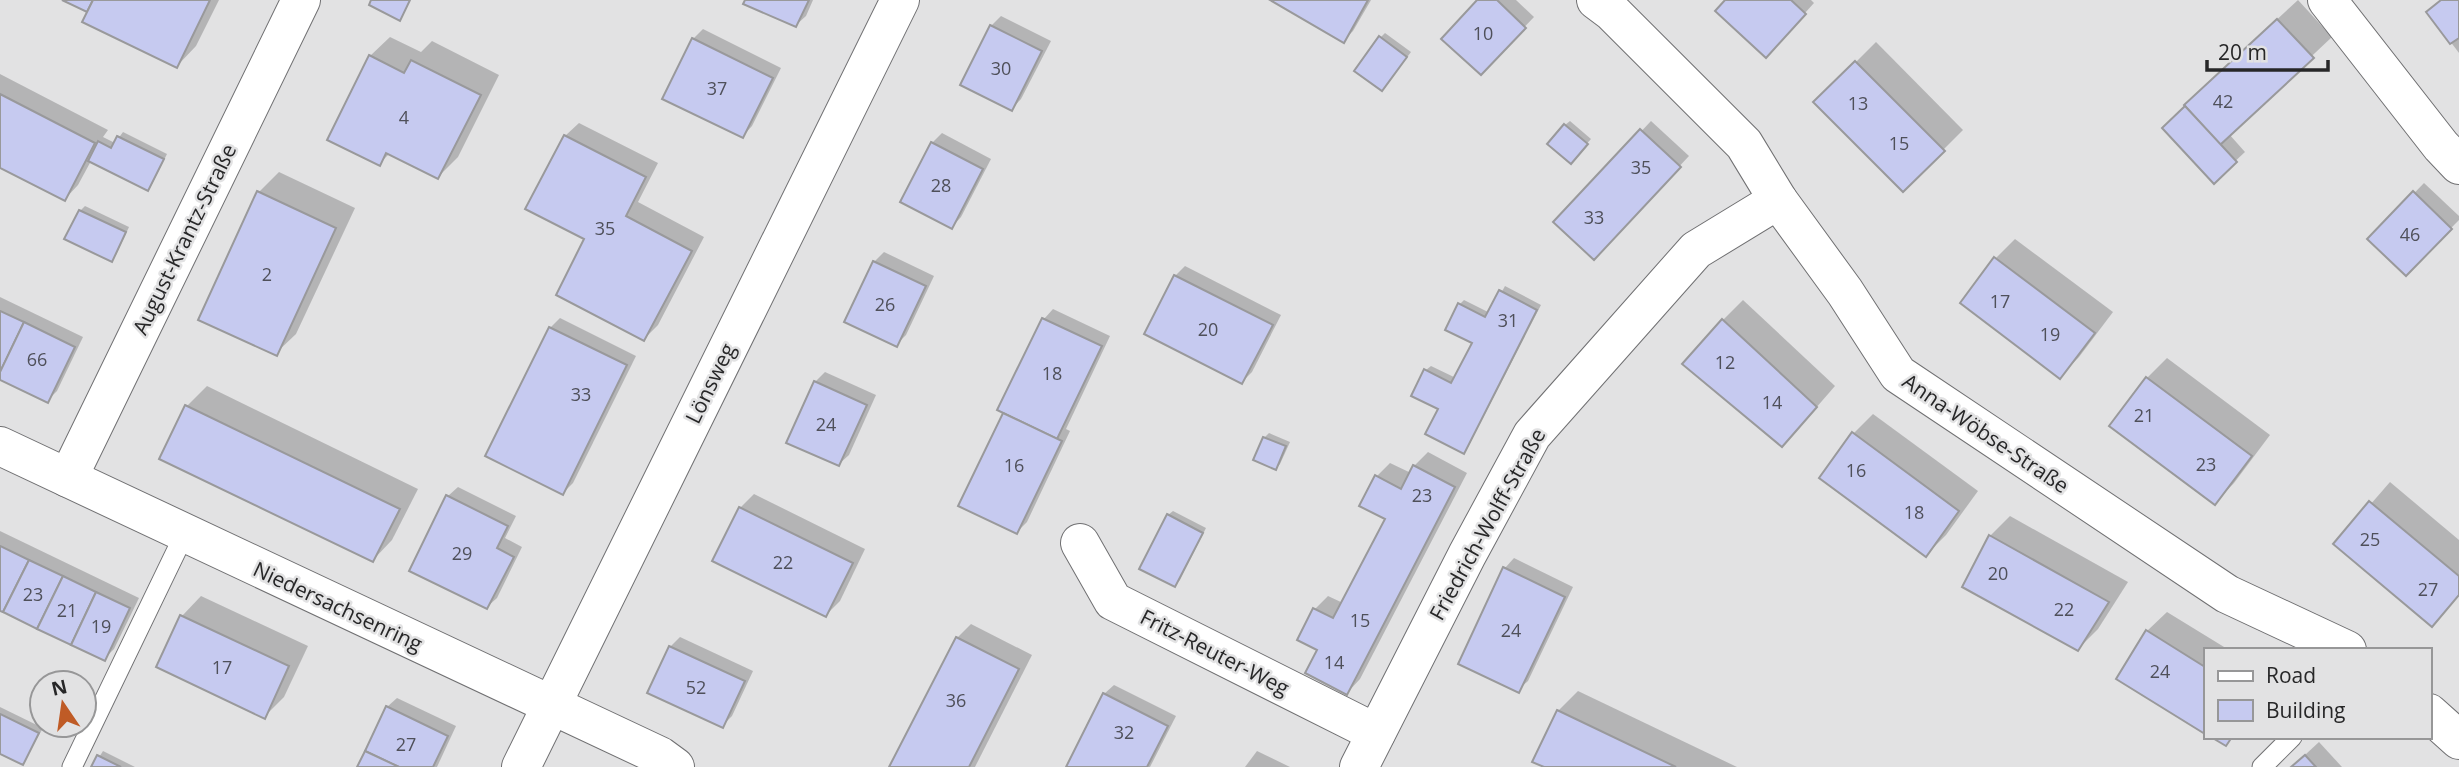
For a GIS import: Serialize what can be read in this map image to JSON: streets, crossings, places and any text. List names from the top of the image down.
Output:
{
  "streets": {
    "street": [
      "August-Krantz-Straße",
      "Lönsweg",
      "Anna-Wöbse-Straße",
      "Friedrich-Wolff-Straße",
      "Niedersachsenring",
      "Fritz-Reuter-Weg"
    ]
  },
  "crossings": [
    ["August-Krantz-Straße", "Niedersachsenring"],
    ["Lönsweg", "Niedersachsenring"],
    ["Anna-Wöbse-Straße", "Friedrich-Wolff-Straße"],
    ["Friedrich-Wolff-Straße", "Fritz-Reuter-Weg"]
  ],
  "house_numbers": [
    "10",
    "30",
    "37",
    "42",
    "13",
    "4",
    "15",
    "35",
    "28",
    "33",
    "35",
    "46",
    "2",
    "17",
    "26",
    "31",
    "20",
    "19",
    "66",
    "12",
    "18",
    "33",
    "14",
    "21",
    "24",
    "23",
    "16",
    "16",
    "23",
    "18",
    "25",
    "29",
    "22",
    "20",
    "27",
    "23",
    "22",
    "21",
    "15",
    "19",
    "24",
    "14",
    "17",
    "24",
    "52",
    "36",
    "32",
    "27"
  ],
  "legend": ["Road", "Building"],
  "scale_bar": "20 m",
  "north": "top"
}
